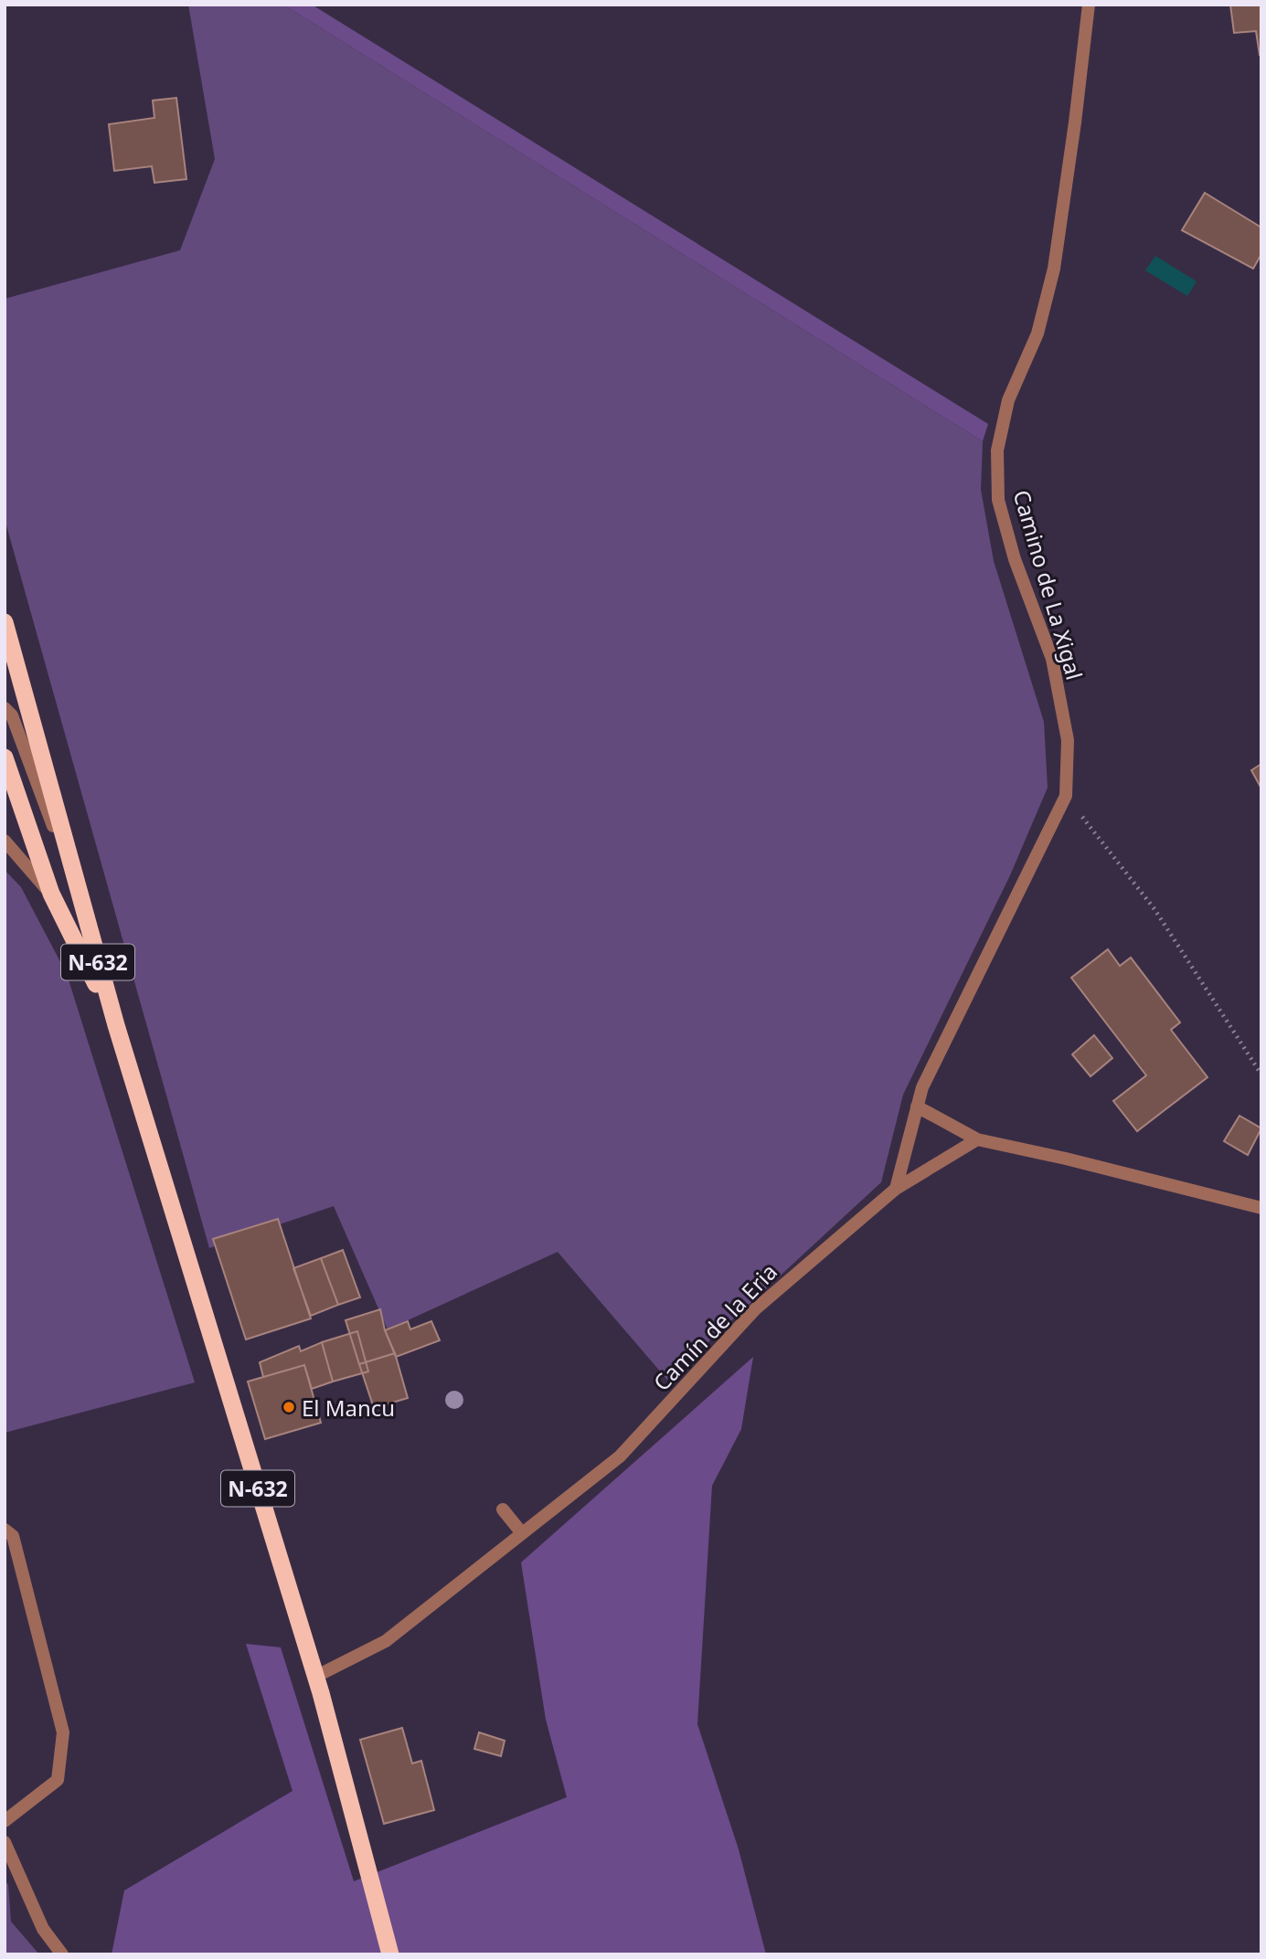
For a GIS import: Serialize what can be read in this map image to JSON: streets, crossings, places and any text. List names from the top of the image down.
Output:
{
  "streets": {
    "highway": ["N-632"],
    "street": ["Camino de La Xigal", "Camín de la Eria"]
  },
  "crossings": [
    ["Camino de La Xigal", "Camín de la Eria"],
    ["N-632", "Camín de la Eria"]
  ],
  "places": ["El Mancu"]
}
